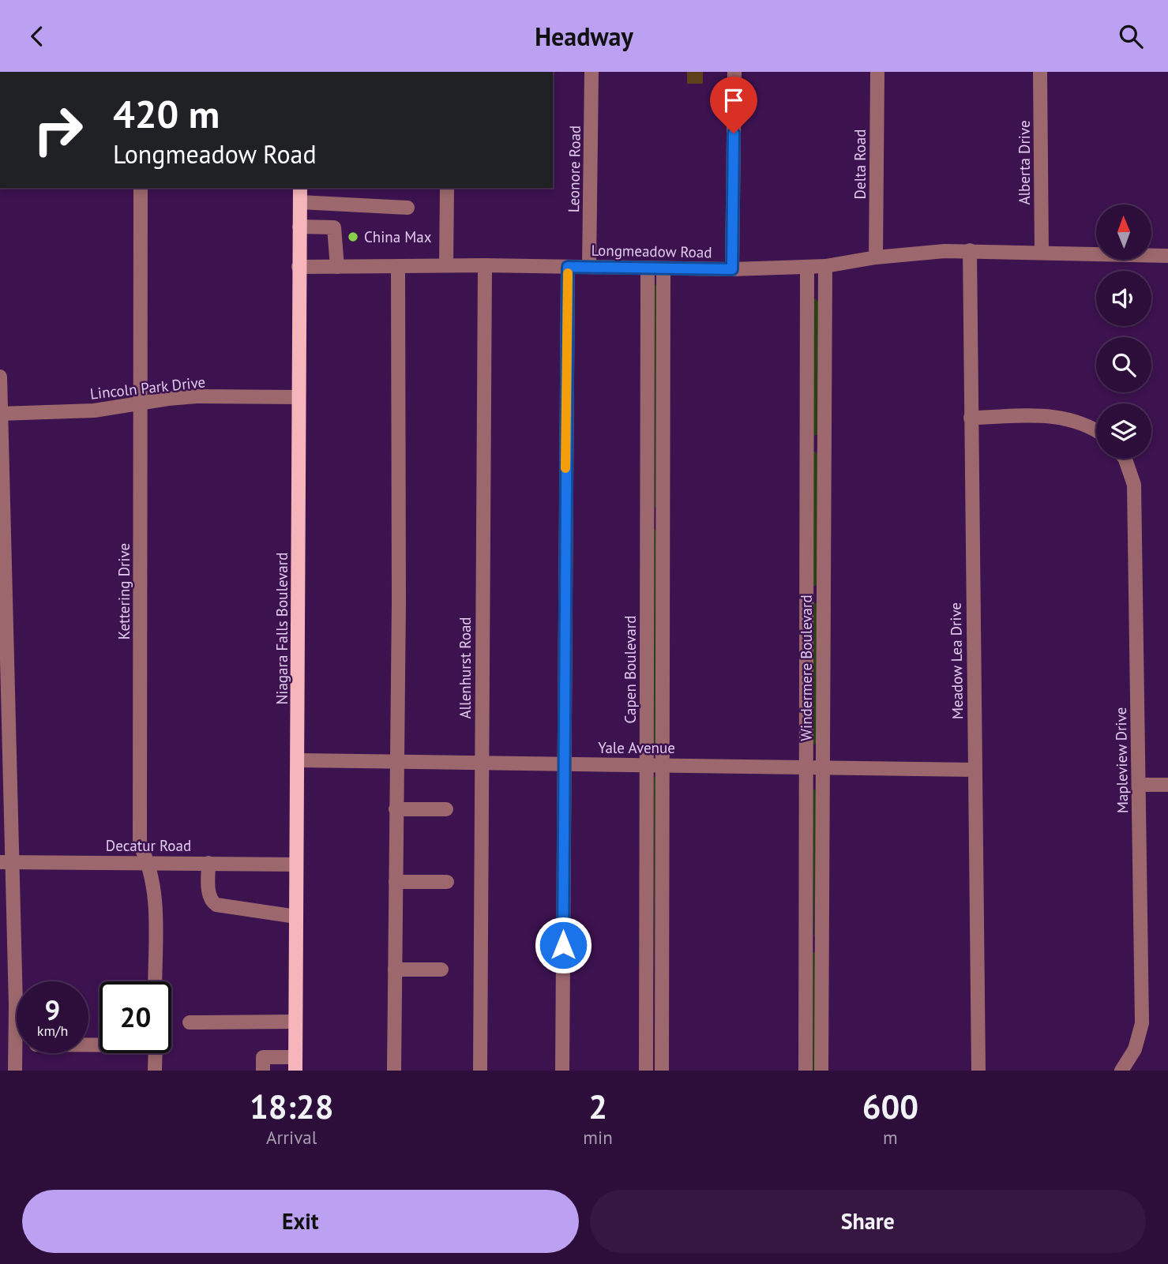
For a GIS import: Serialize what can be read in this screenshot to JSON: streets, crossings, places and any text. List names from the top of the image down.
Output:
{
  "streets": {
    "main road": ["Niagara Falls Boulevard"],
    "street": [
      "Alberta Drive",
      "Delta Road",
      "Leonore Road",
      "Longmeadow Road",
      "Lincoln Park Drive",
      "Kettering Drive",
      "Meadow Lea Drive",
      "Allenhurst Road",
      "Windermere Boulevard",
      "Capen Boulevard",
      "Yale Avenue",
      "Mapleview Drive",
      "Decatur Road"
    ]
  },
  "crossings": [
    ["Alberta Drive", "Longmeadow Road"],
    ["Delta Road", "Longmeadow Road"],
    ["Leonore Road", "Longmeadow Road"],
    ["Longmeadow Road", "Niagara Falls Boulevard"],
    ["Longmeadow Road", "Meadow Lea Drive"],
    ["Longmeadow Road", "Allenhurst Road"],
    ["Longmeadow Road", "Windermere Boulevard"],
    ["Longmeadow Road", "Capen Boulevard"],
    ["Lincoln Park Drive", "Kettering Drive"],
    ["Lincoln Park Drive", "Niagara Falls Boulevard"],
    ["Kettering Drive", "Decatur Road"],
    ["Niagara Falls Boulevard", "Yale Avenue"],
    ["Niagara Falls Boulevard", "Decatur Road"],
    ["Meadow Lea Drive", "Yale Avenue"],
    ["Allenhurst Road", "Yale Avenue"],
    ["Windermere Boulevard", "Yale Avenue"],
    ["Capen Boulevard", "Yale Avenue"]
  ],
  "places": ["China Max"],
  "north": "top",
  "page": {
    "header": "Headway",
    "turn": ["420 m", "Longmeadow Road"],
    "speed": "9 km/h",
    "limit": "20",
    "eta": [
      "18:28",
      "Arrival",
      "2",
      "min",
      "600",
      "m"
    ],
    "buttons": ["Exit", "Share"]
  }
}
